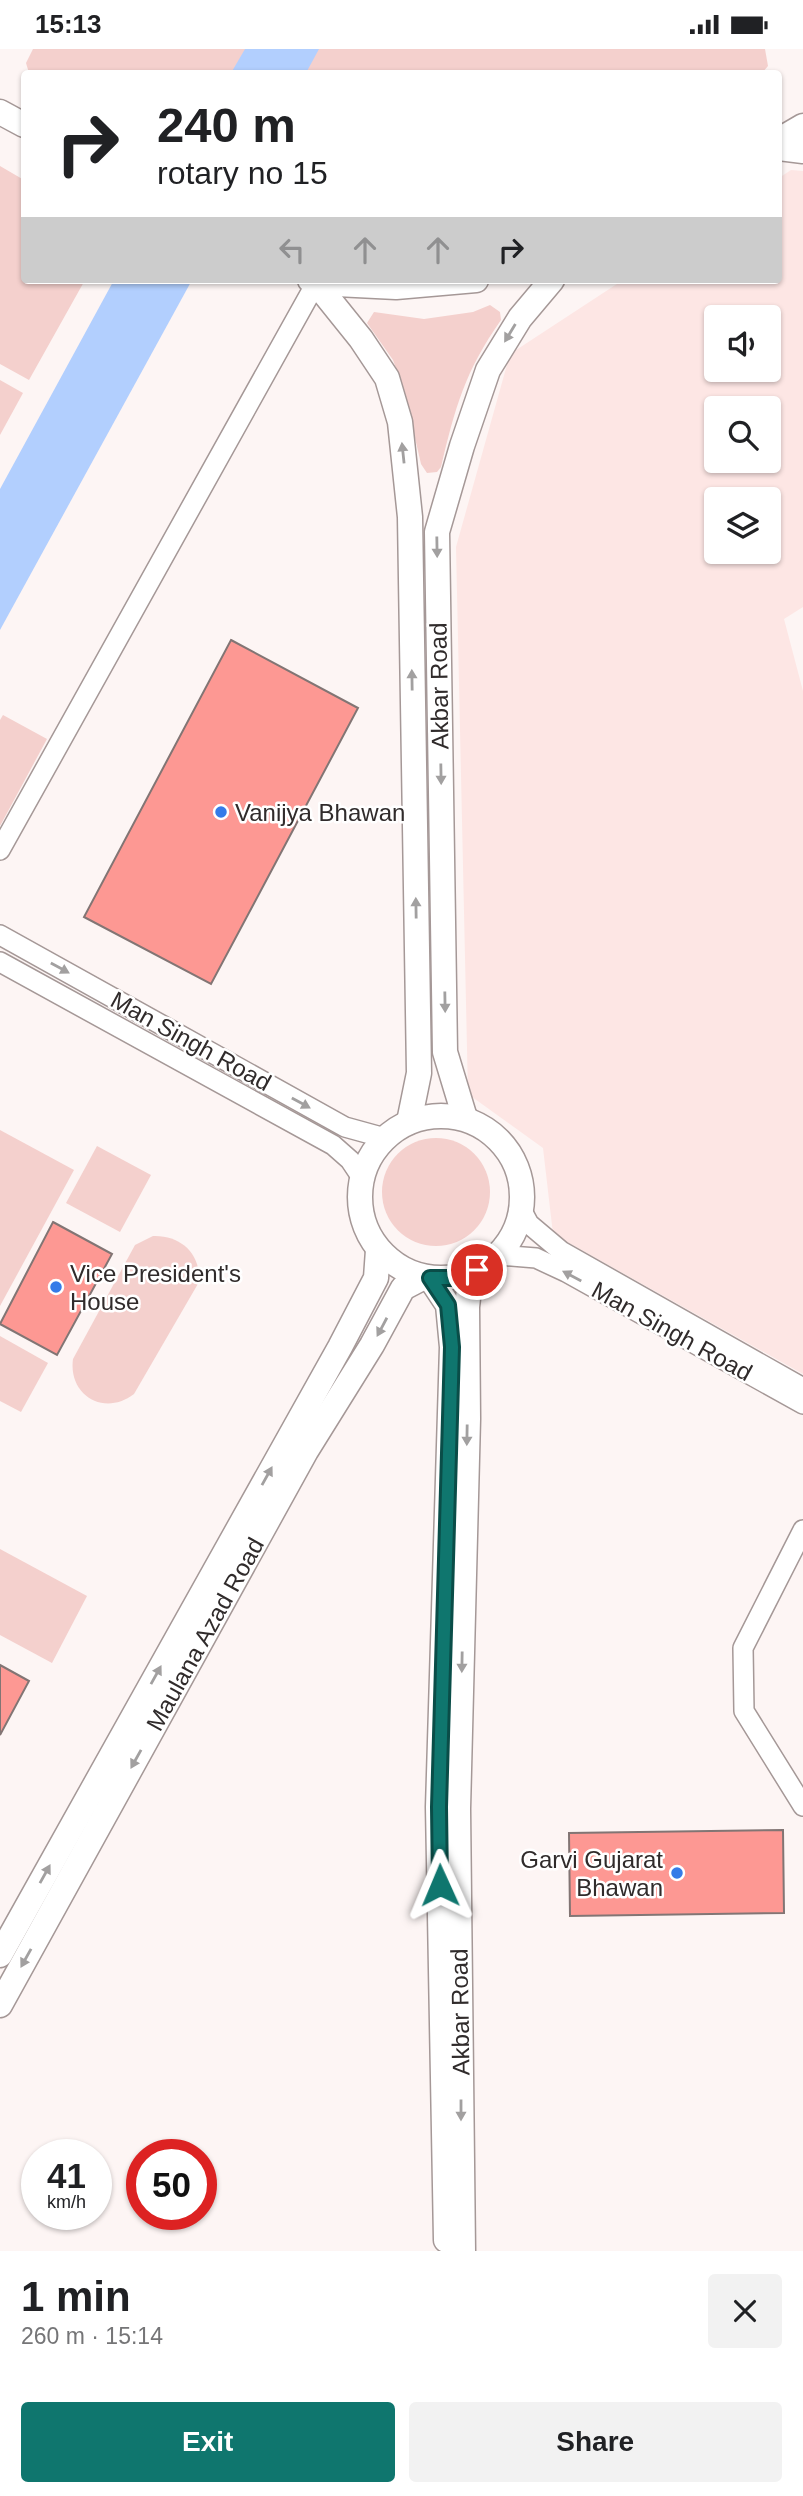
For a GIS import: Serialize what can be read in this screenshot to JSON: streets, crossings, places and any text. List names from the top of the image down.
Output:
{
  "streets": {
    "main road": ["Akbar Road", "Maulana Azad Road"],
    "street": ["Man Singh Road"]
  },
  "crossings": [
    ["Akbar Road", "Man Singh Road"],
    ["Akbar Road", "Maulana Azad Road"],
    ["Man Singh Road", "Maulana Azad Road"]
  ],
  "places": ["Vanijya Bhawan", "Vice President's House", "Garvi Gujarat Bhawan"],
  "page": {
    "status": "15:13",
    "turn": ["240 m", "rotary no 15"],
    "speed": "41 km/h",
    "limit": "50",
    "heading": ["1 min", "260 m · 15:14"],
    "buttons": ["Exit", "Share"]
  }
}
